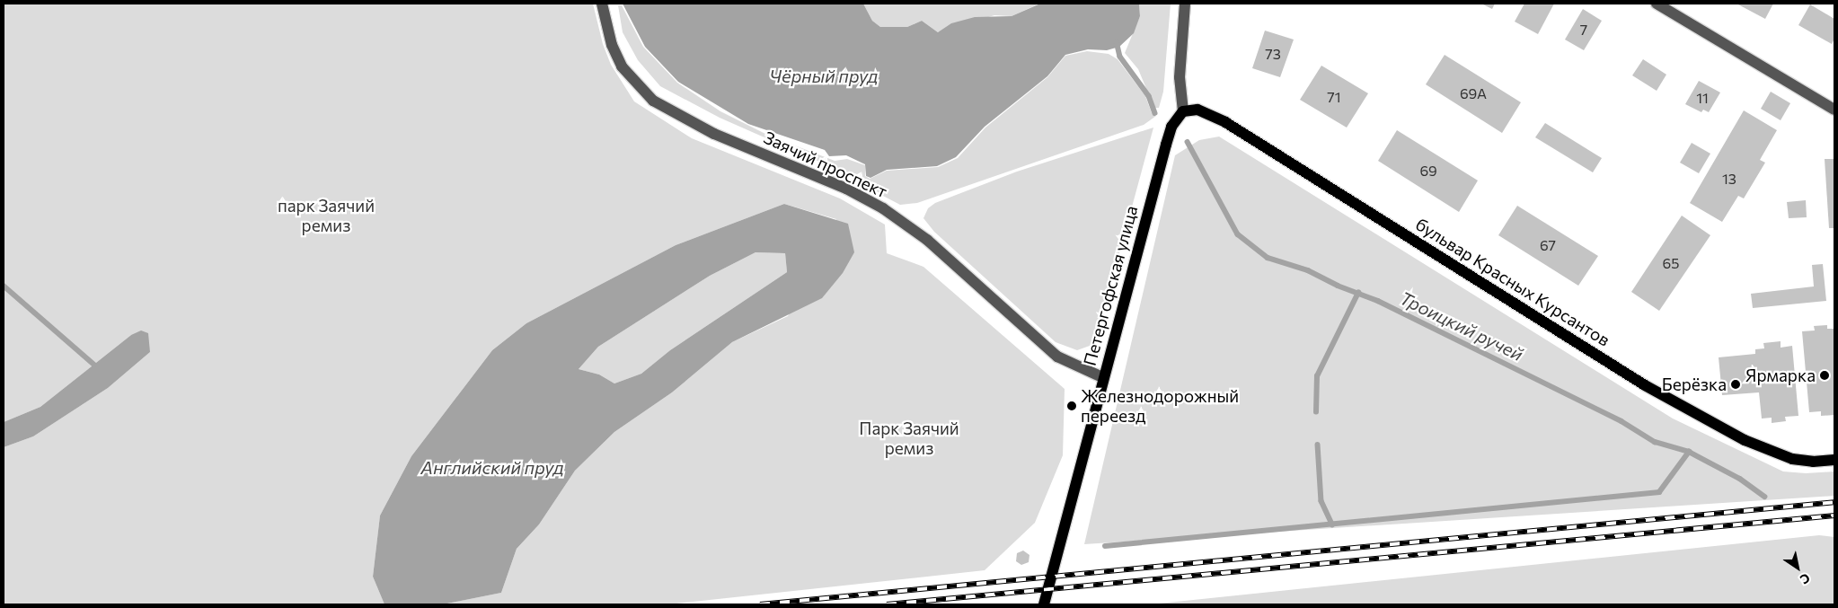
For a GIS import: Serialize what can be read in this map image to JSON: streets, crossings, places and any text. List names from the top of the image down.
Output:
{
  "streets": {
    "main road": ["бульвар Красных Курсантов", "Петергофская улица"],
    "street": ["Заячий проспект"]
  },
  "crossings": [
    ["Заячий проспект", "Петергофская улица"],
    ["бульвар Красных Курсантов", "Петергофская улица"]
  ],
  "water": ["Чёрный пруд", "Троицкий ручей", "Английский пруд"],
  "parks": ["парк Заячий ремиз", "Парк Заячий ремиз"],
  "places": ["Ярмарка", "Берёзка", "Железнодорожный переезд"],
  "house_numbers": [
    "7",
    "73",
    "69А",
    "71",
    "11",
    "69",
    "13",
    "67",
    "65"
  ],
  "north": "bottom right"
}
